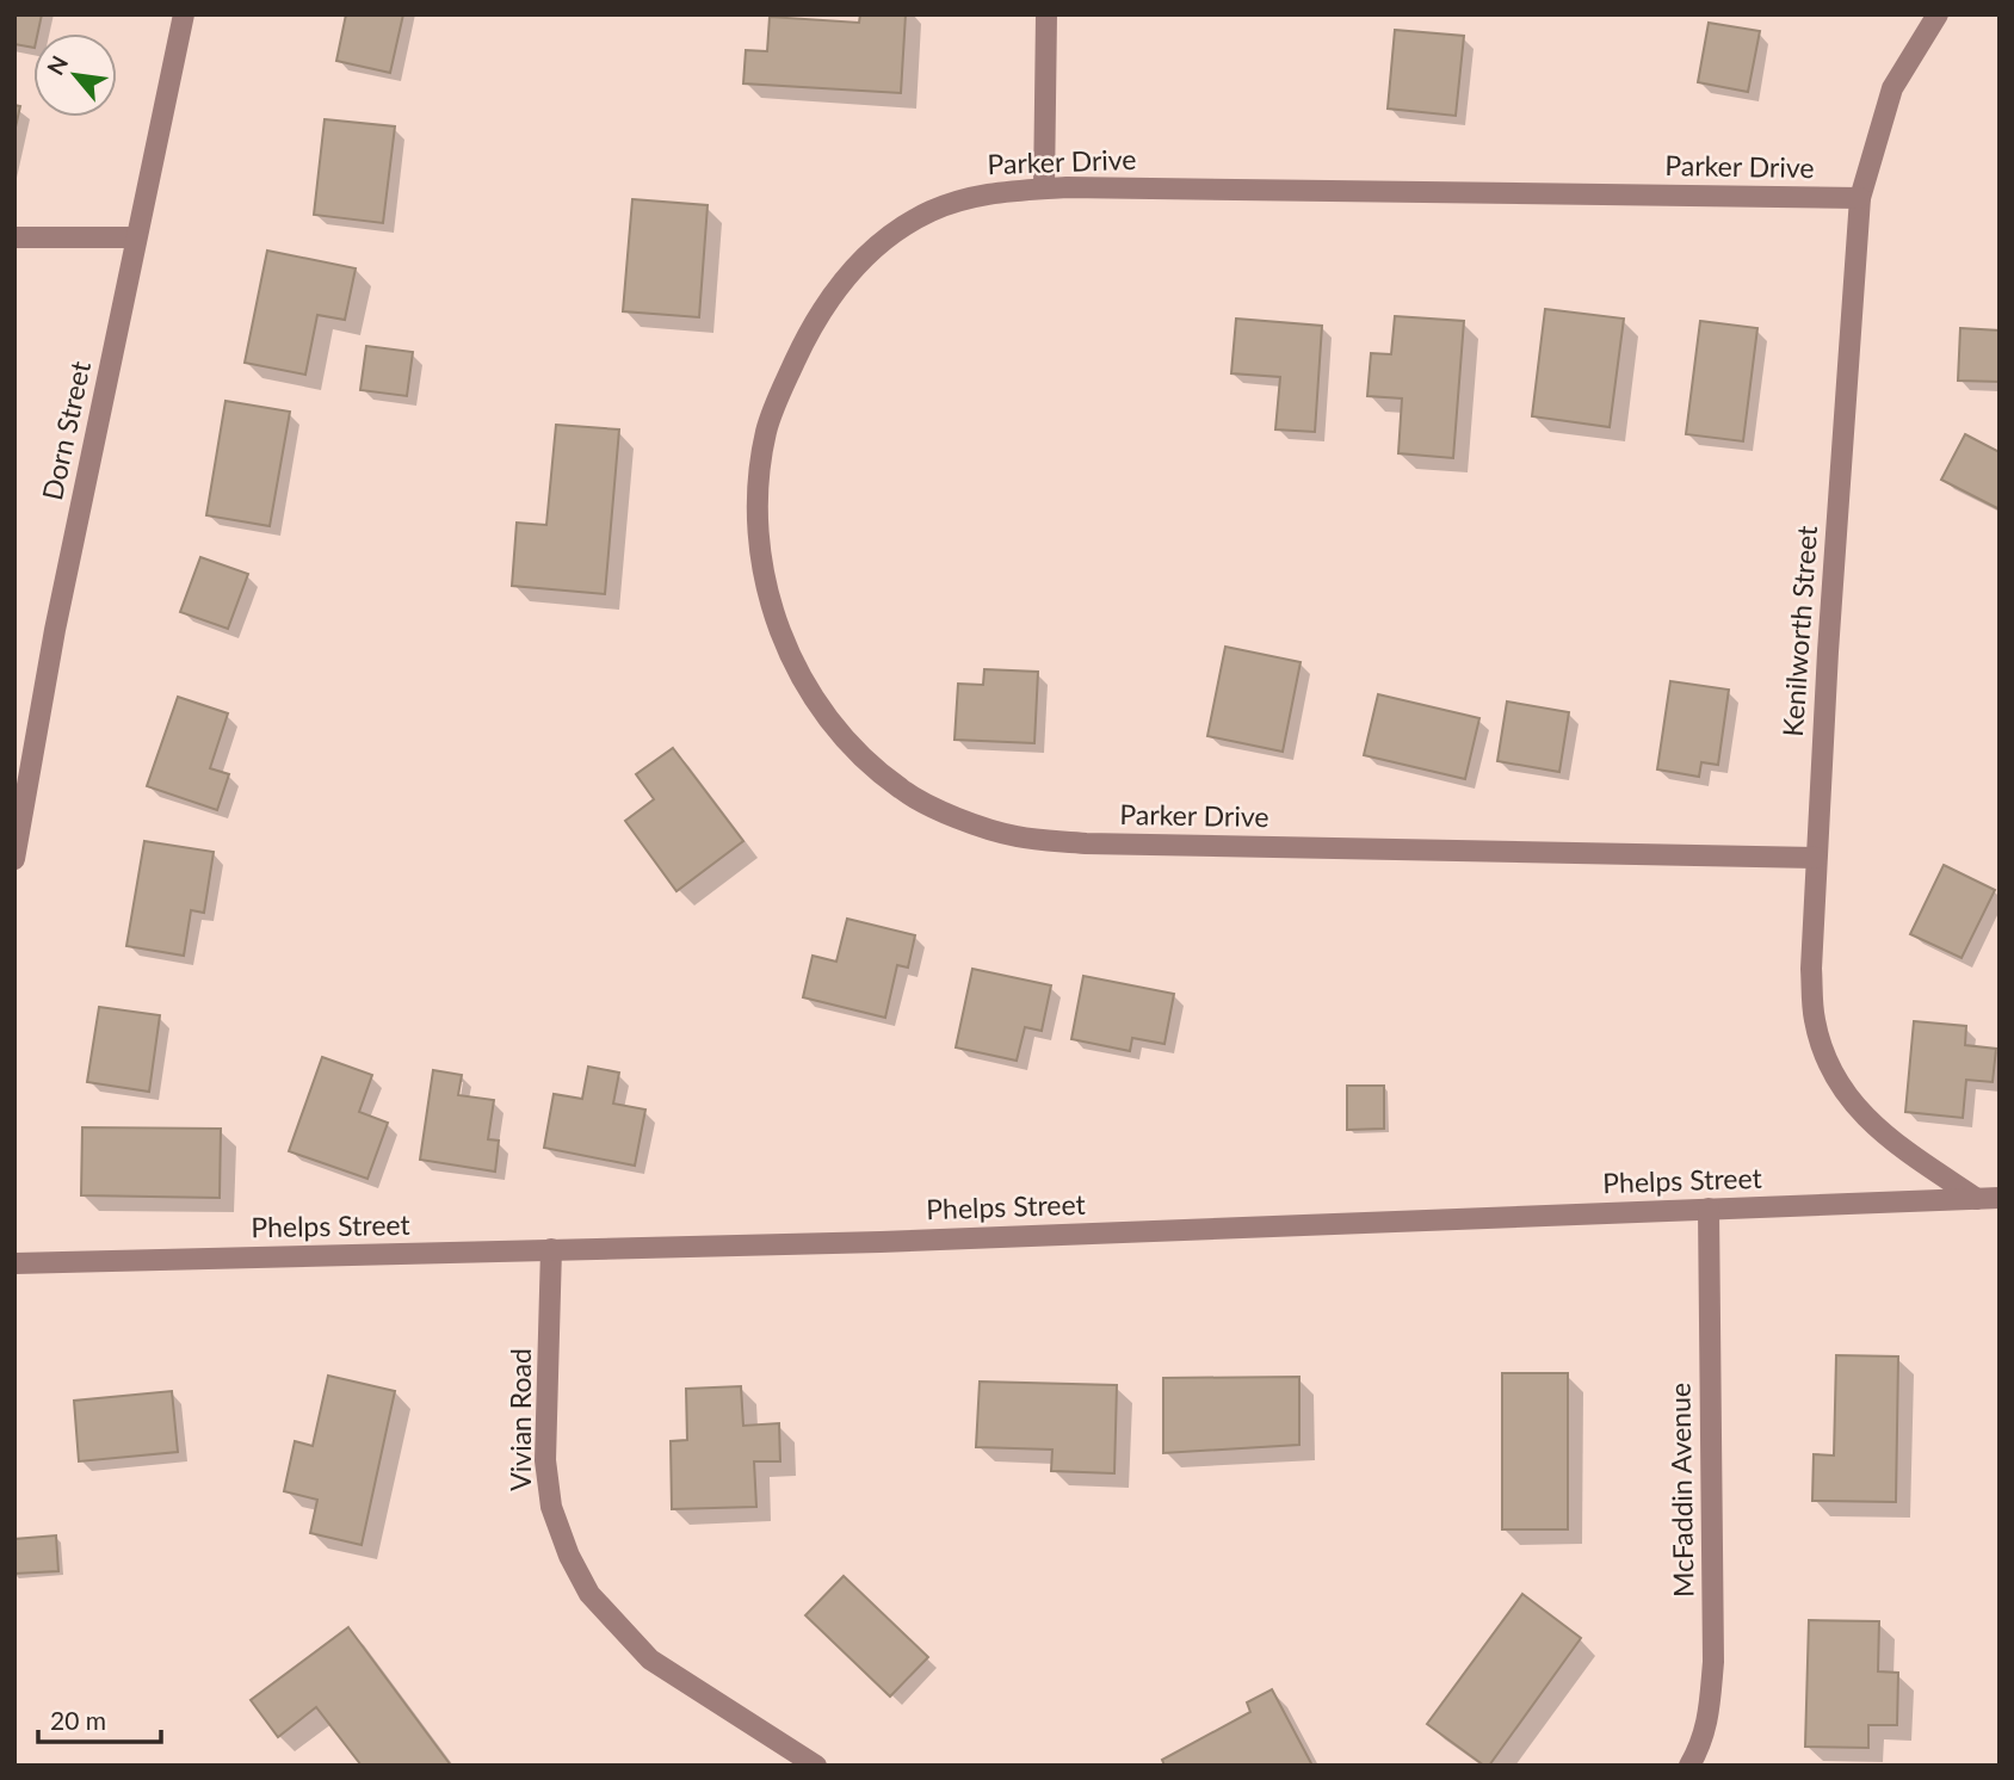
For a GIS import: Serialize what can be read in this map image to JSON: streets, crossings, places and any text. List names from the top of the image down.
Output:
{
  "streets": {
    "street": [
      "Parker Drive",
      "Dorn Street",
      "Kenilworth Street",
      "Phelps Street",
      "Vivian Road",
      "McFaddin Avenue"
    ]
  },
  "crossings": [
    ["Parker Drive", "Kenilworth Street"],
    ["Kenilworth Street", "Phelps Street"],
    ["Phelps Street", "Vivian Road"],
    ["Phelps Street", "McFaddin Avenue"]
  ],
  "scale_bar": "20 m",
  "north": "top left"
}
